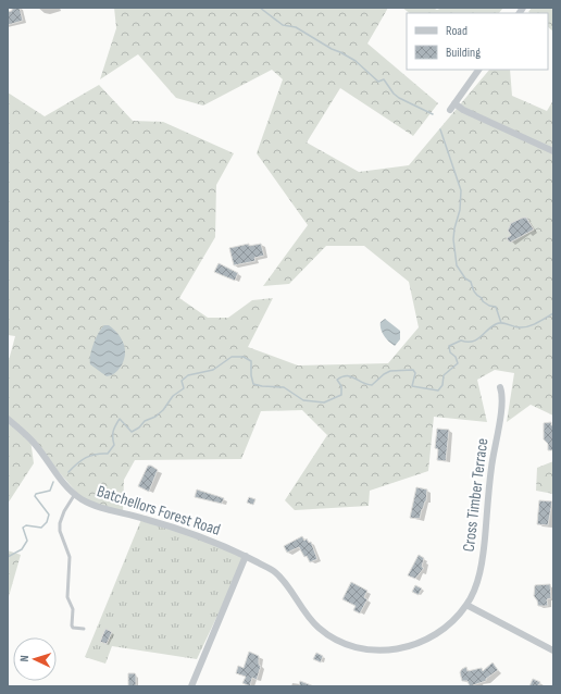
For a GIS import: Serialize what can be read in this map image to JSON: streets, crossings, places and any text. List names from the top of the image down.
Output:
{
  "streets": {
    "street": ["Cross Timber Terrace", "Batchellors Forest Road"]
  },
  "crossings": [
    ["Cross Timber Terrace", "Batchellors Forest Road"]
  ],
  "legend": ["Road", "Building"],
  "north": "left"
}
